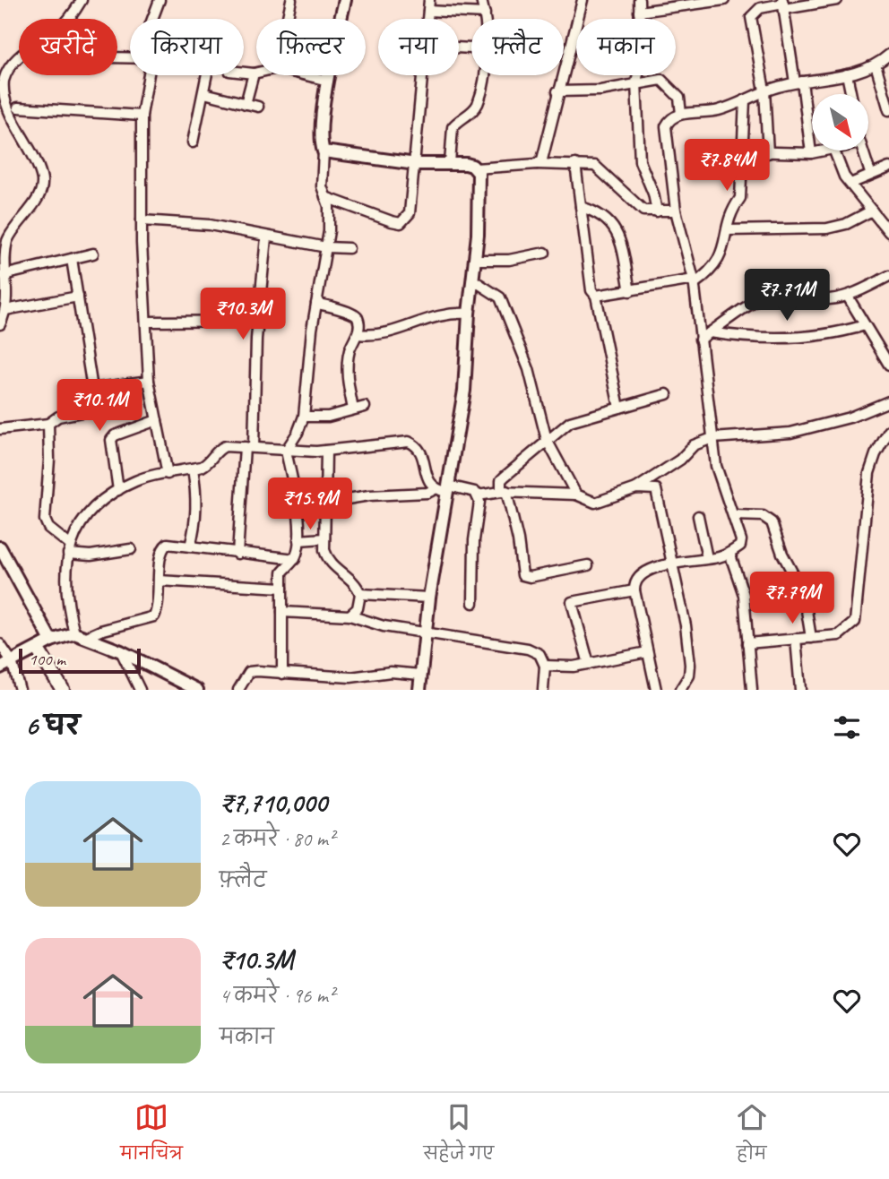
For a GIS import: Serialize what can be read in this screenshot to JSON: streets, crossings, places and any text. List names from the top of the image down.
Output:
{
  "scale_bar": "100 m",
  "north": "bottom right",
  "page": {
    "chip": [
      "खरीदें",
      "किराया",
      "फ़िल्टर",
      "नया",
      "फ़्लैट",
      "मकान"
    ],
    "price": [
      "₹7.84M",
      "₹7.71M",
      "₹10.3M",
      "₹10.1M",
      "₹15.9M",
      "₹7.79M"
    ],
    "scale": "100 m",
    "heading": "6 घर",
    "list": [
      {
        "name": "₹7,710,000",
        "note": "2 कमरे · 80 m² · फ़्लैट"
      },
      {
        "name": "₹10.3M",
        "note": "4 कमरे · 96 m² · मकान"
      }
    ],
    "tabs": ["मानचित्र", "सहेजे गए", "होम"]
  }
}
